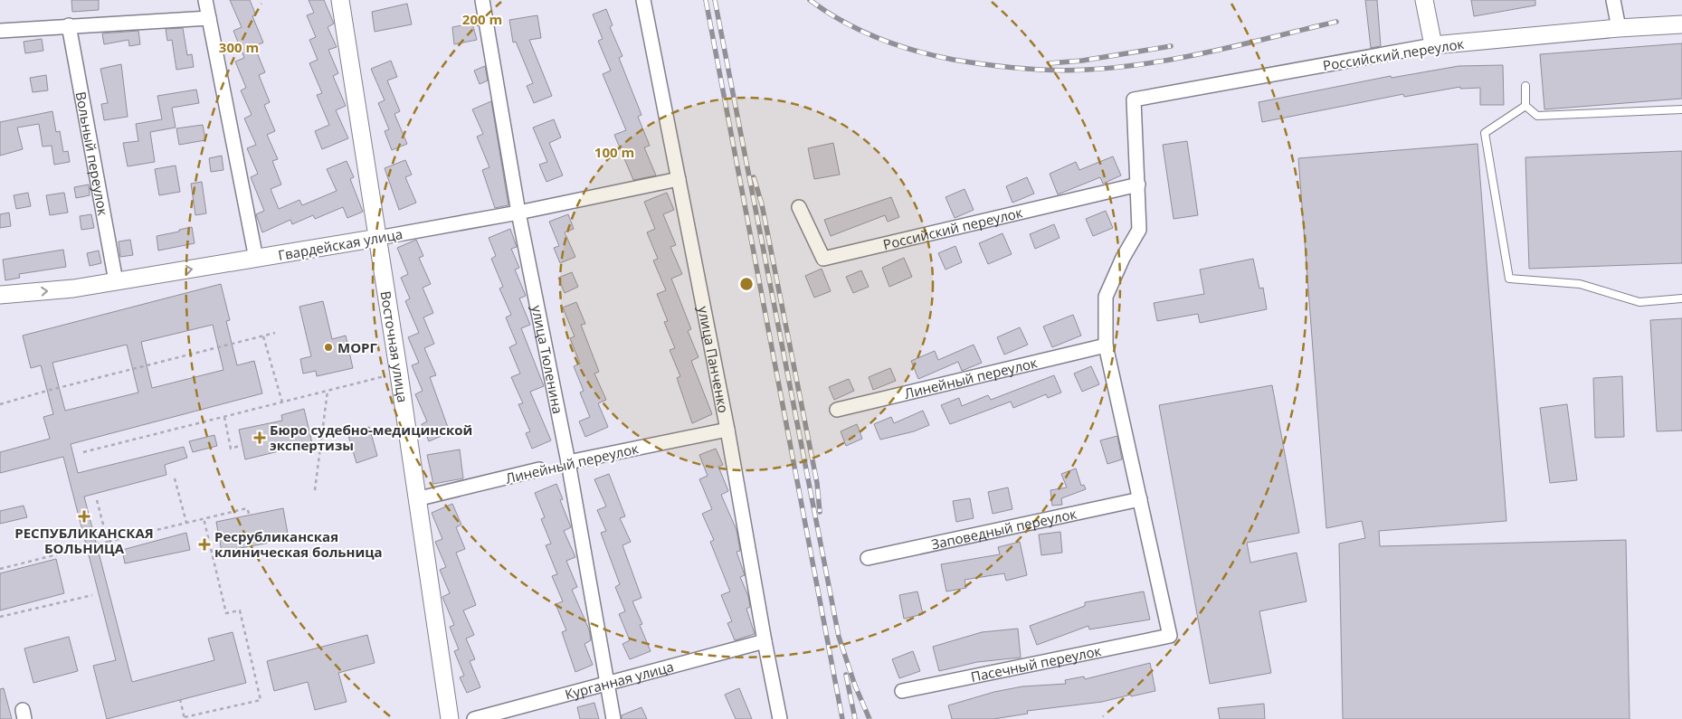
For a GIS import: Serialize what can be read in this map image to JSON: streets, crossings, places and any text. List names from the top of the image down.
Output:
{
  "streets": {
    "street": [
      "Российский переулок",
      "Вольный переулок",
      "Гвардейская улица",
      "Восточная улица",
      "улица Панченко",
      "улица Тюленина",
      "Линейный переулок",
      "Заповедный переулок",
      "Пасечный переулок",
      "Курганная улица"
    ]
  },
  "crossings": [
    ["Вольный переулок", "Гвардейская улица"],
    ["Гвардейская улица", "Восточная улица"],
    ["Гвардейская улица", "улица Панченко"],
    ["Гвардейская улица", "улица Тюленина"],
    ["Восточная улица", "Линейный переулок"],
    ["улица Панченко", "Линейный переулок"],
    ["улица Панченко", "Курганная улица"],
    ["улица Тюленина", "Линейный переулок"],
    ["улица Тюленина", "Курганная улица"],
    ["Заповедный переулок", "Пасечный переулок"]
  ],
  "one_way": ["Гвардейская улица"],
  "places": {
    "other": ["МОРГ"],
    "health": ["Бюро судебно-медицинской экспертизы", "РЕСПУБЛИКАНСКАЯ БОЛЬНИЦА", "Ресрубликанская клиническая больница"]
  },
  "rings": ["200 m", "300 m", "100 m"]
}
